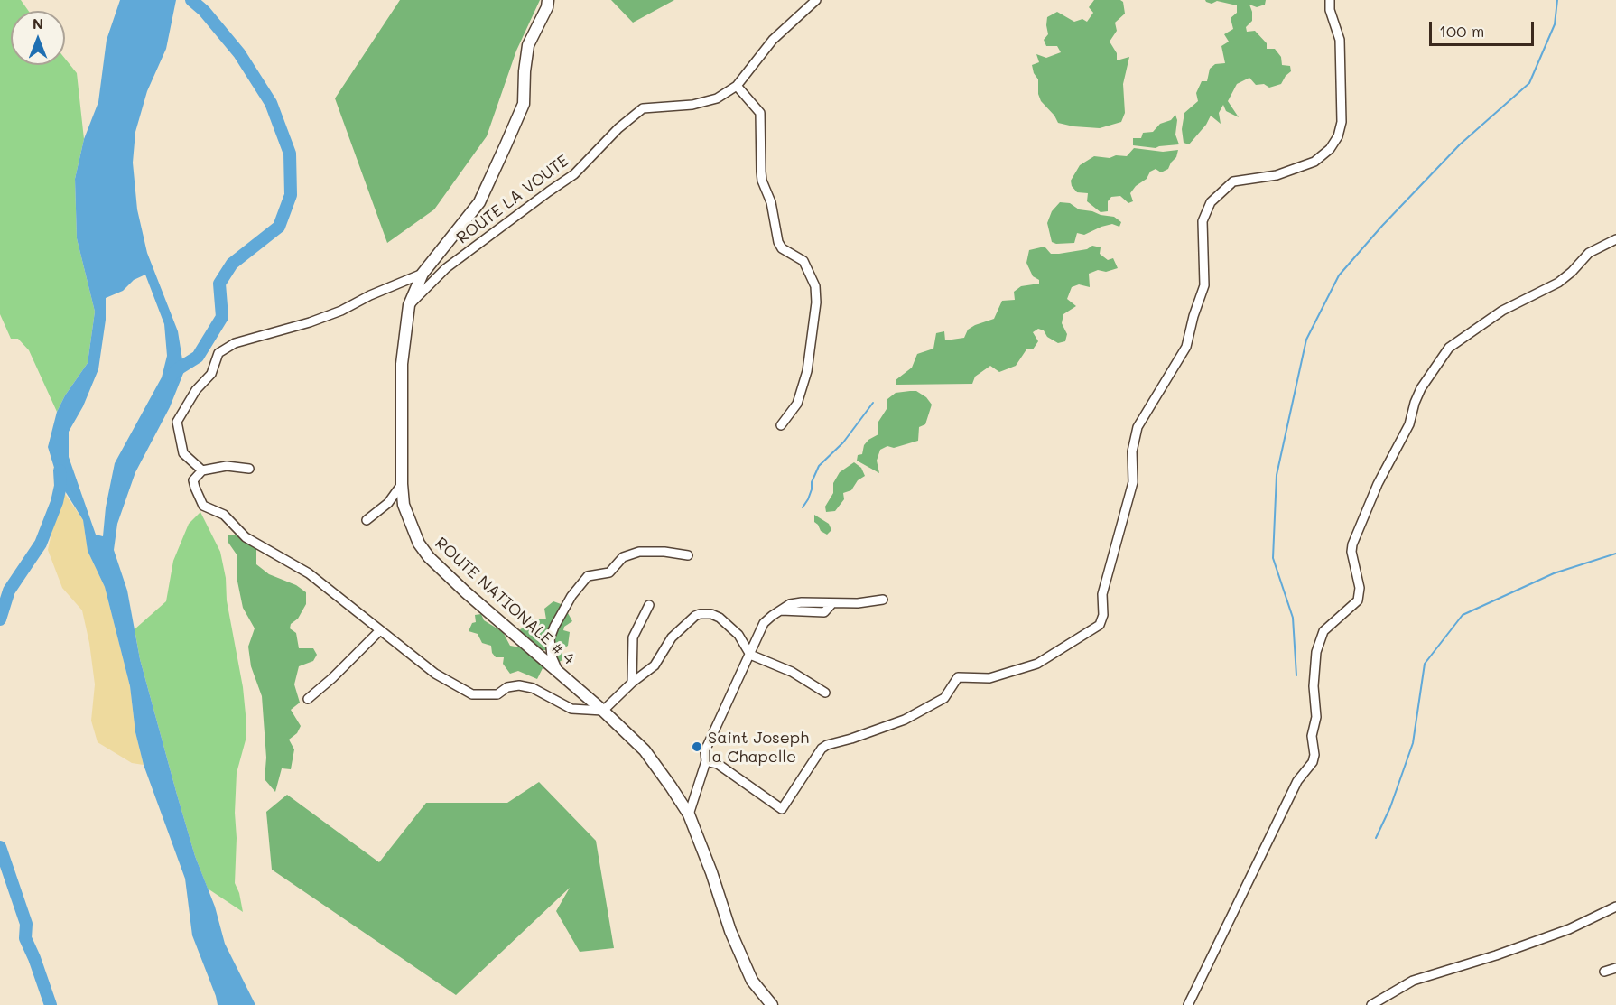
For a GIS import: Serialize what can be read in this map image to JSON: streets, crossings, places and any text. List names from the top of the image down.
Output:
{
  "streets": {
    "main road": ["ROUTE NATIONALE # 4"],
    "street": ["ROUTE LA VOUTE"]
  },
  "crossings": [
    ["ROUTE LA VOUTE", "ROUTE NATIONALE # 4"]
  ],
  "places": ["Saint Joseph la Chapelle"],
  "scale_bar": "100 m",
  "north": "top"
}
